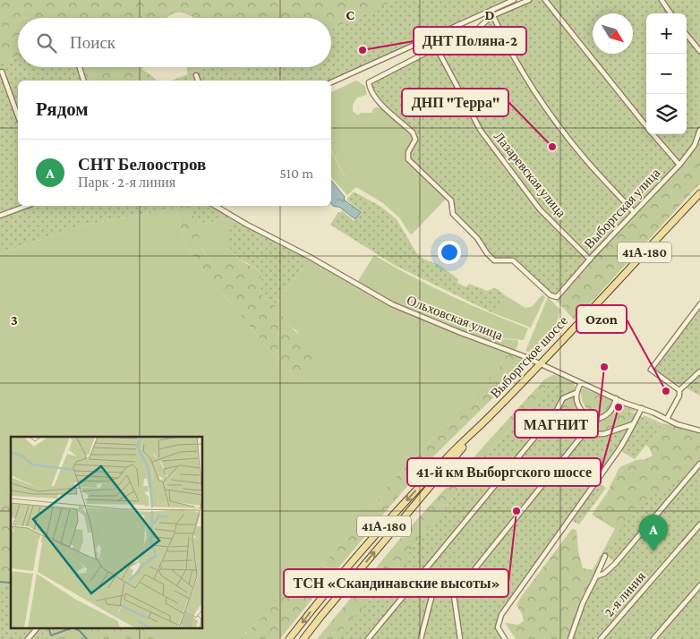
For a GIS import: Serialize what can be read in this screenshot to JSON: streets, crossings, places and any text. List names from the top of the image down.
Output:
{
  "streets": {
    "main road": ["41А-180", "Выборгское шоссе"],
    "street": [
      "Лазаревская улица",
      "Выборгская улица",
      "Ольховская улица",
      "2-я линия"
    ]
  },
  "crossings": [
    ["Лазаревская улица", "Выборгская улица"],
    ["Ольховская улица", "Выборгское шоссе"]
  ],
  "places": [
    "ДНТ Поляна-2",
    "ДНП \"Терра\"",
    "МАГНИТ",
    "Ozon",
    "41-й км Выборгского шоссе",
    "ТСН «Скандинавские высоты»"
  ],
  "north": "bottom right",
  "page": {
    "map_buttons": ["+", "−"],
    "search": "Поиск",
    "heading": "Рядом",
    "list": [
      {
        "mark": "A",
        "name": "СНТ Белоостров",
        "note": "Парк · 2-я линия",
        "value": "510 m"
      }
    ],
    "pins": "A"
  },
  "grid": {
    "columns": ["C", "D"],
    "rows": ["3"]
  }
}
